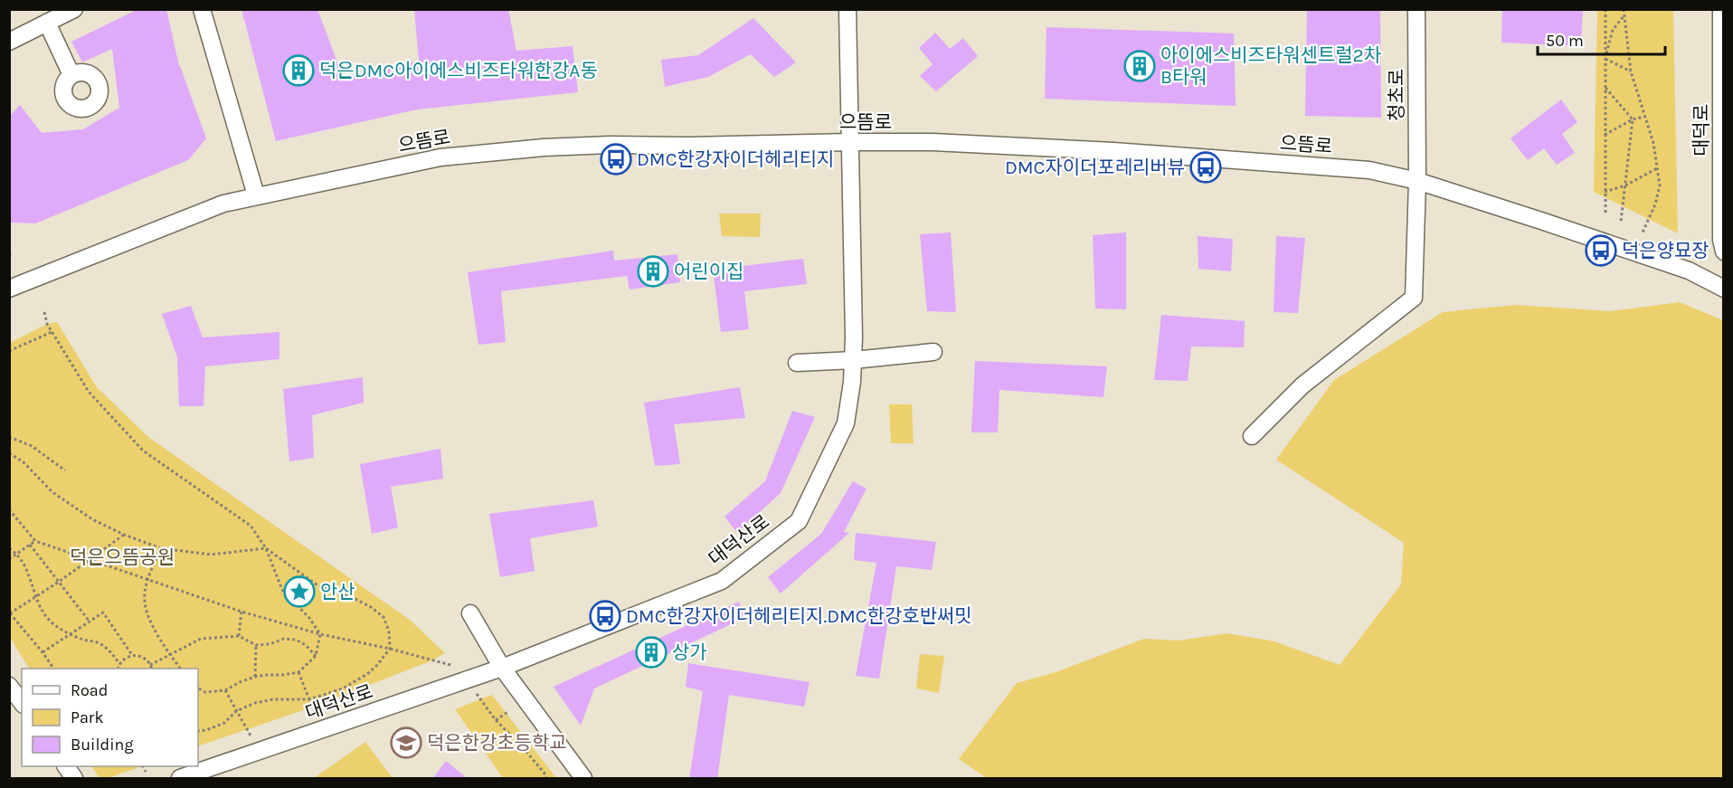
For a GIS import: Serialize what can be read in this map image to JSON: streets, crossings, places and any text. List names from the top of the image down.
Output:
{
  "streets": {
    "street": [
      "청초로",
      "으뜸로",
      "대덕로",
      "대덕산로"
    ]
  },
  "crossings": [
    ["청초로", "으뜸로"],
    ["으뜸로", "대덕산로"]
  ],
  "parks": ["덕은으뜸공원"],
  "places": {
    "building": [
      "아이에스비즈타워센트럴2차 B타워",
      "덕은DMC아이에스비즈타워한강A동",
      "어린이집",
      "상가"
    ],
    "bus stop": [
      "DMC한강자이더헤리티지",
      "DMC자이더포레리버뷰",
      "덕은양묘장",
      "DMC한강자이더헤리티지.DMC한강호반써밋"
    ],
    "place": ["안산"],
    "school or university": ["덕은한강초등학교"]
  },
  "legend": ["Road", "Park", "Building"],
  "scale_bar": "50 m"
}
